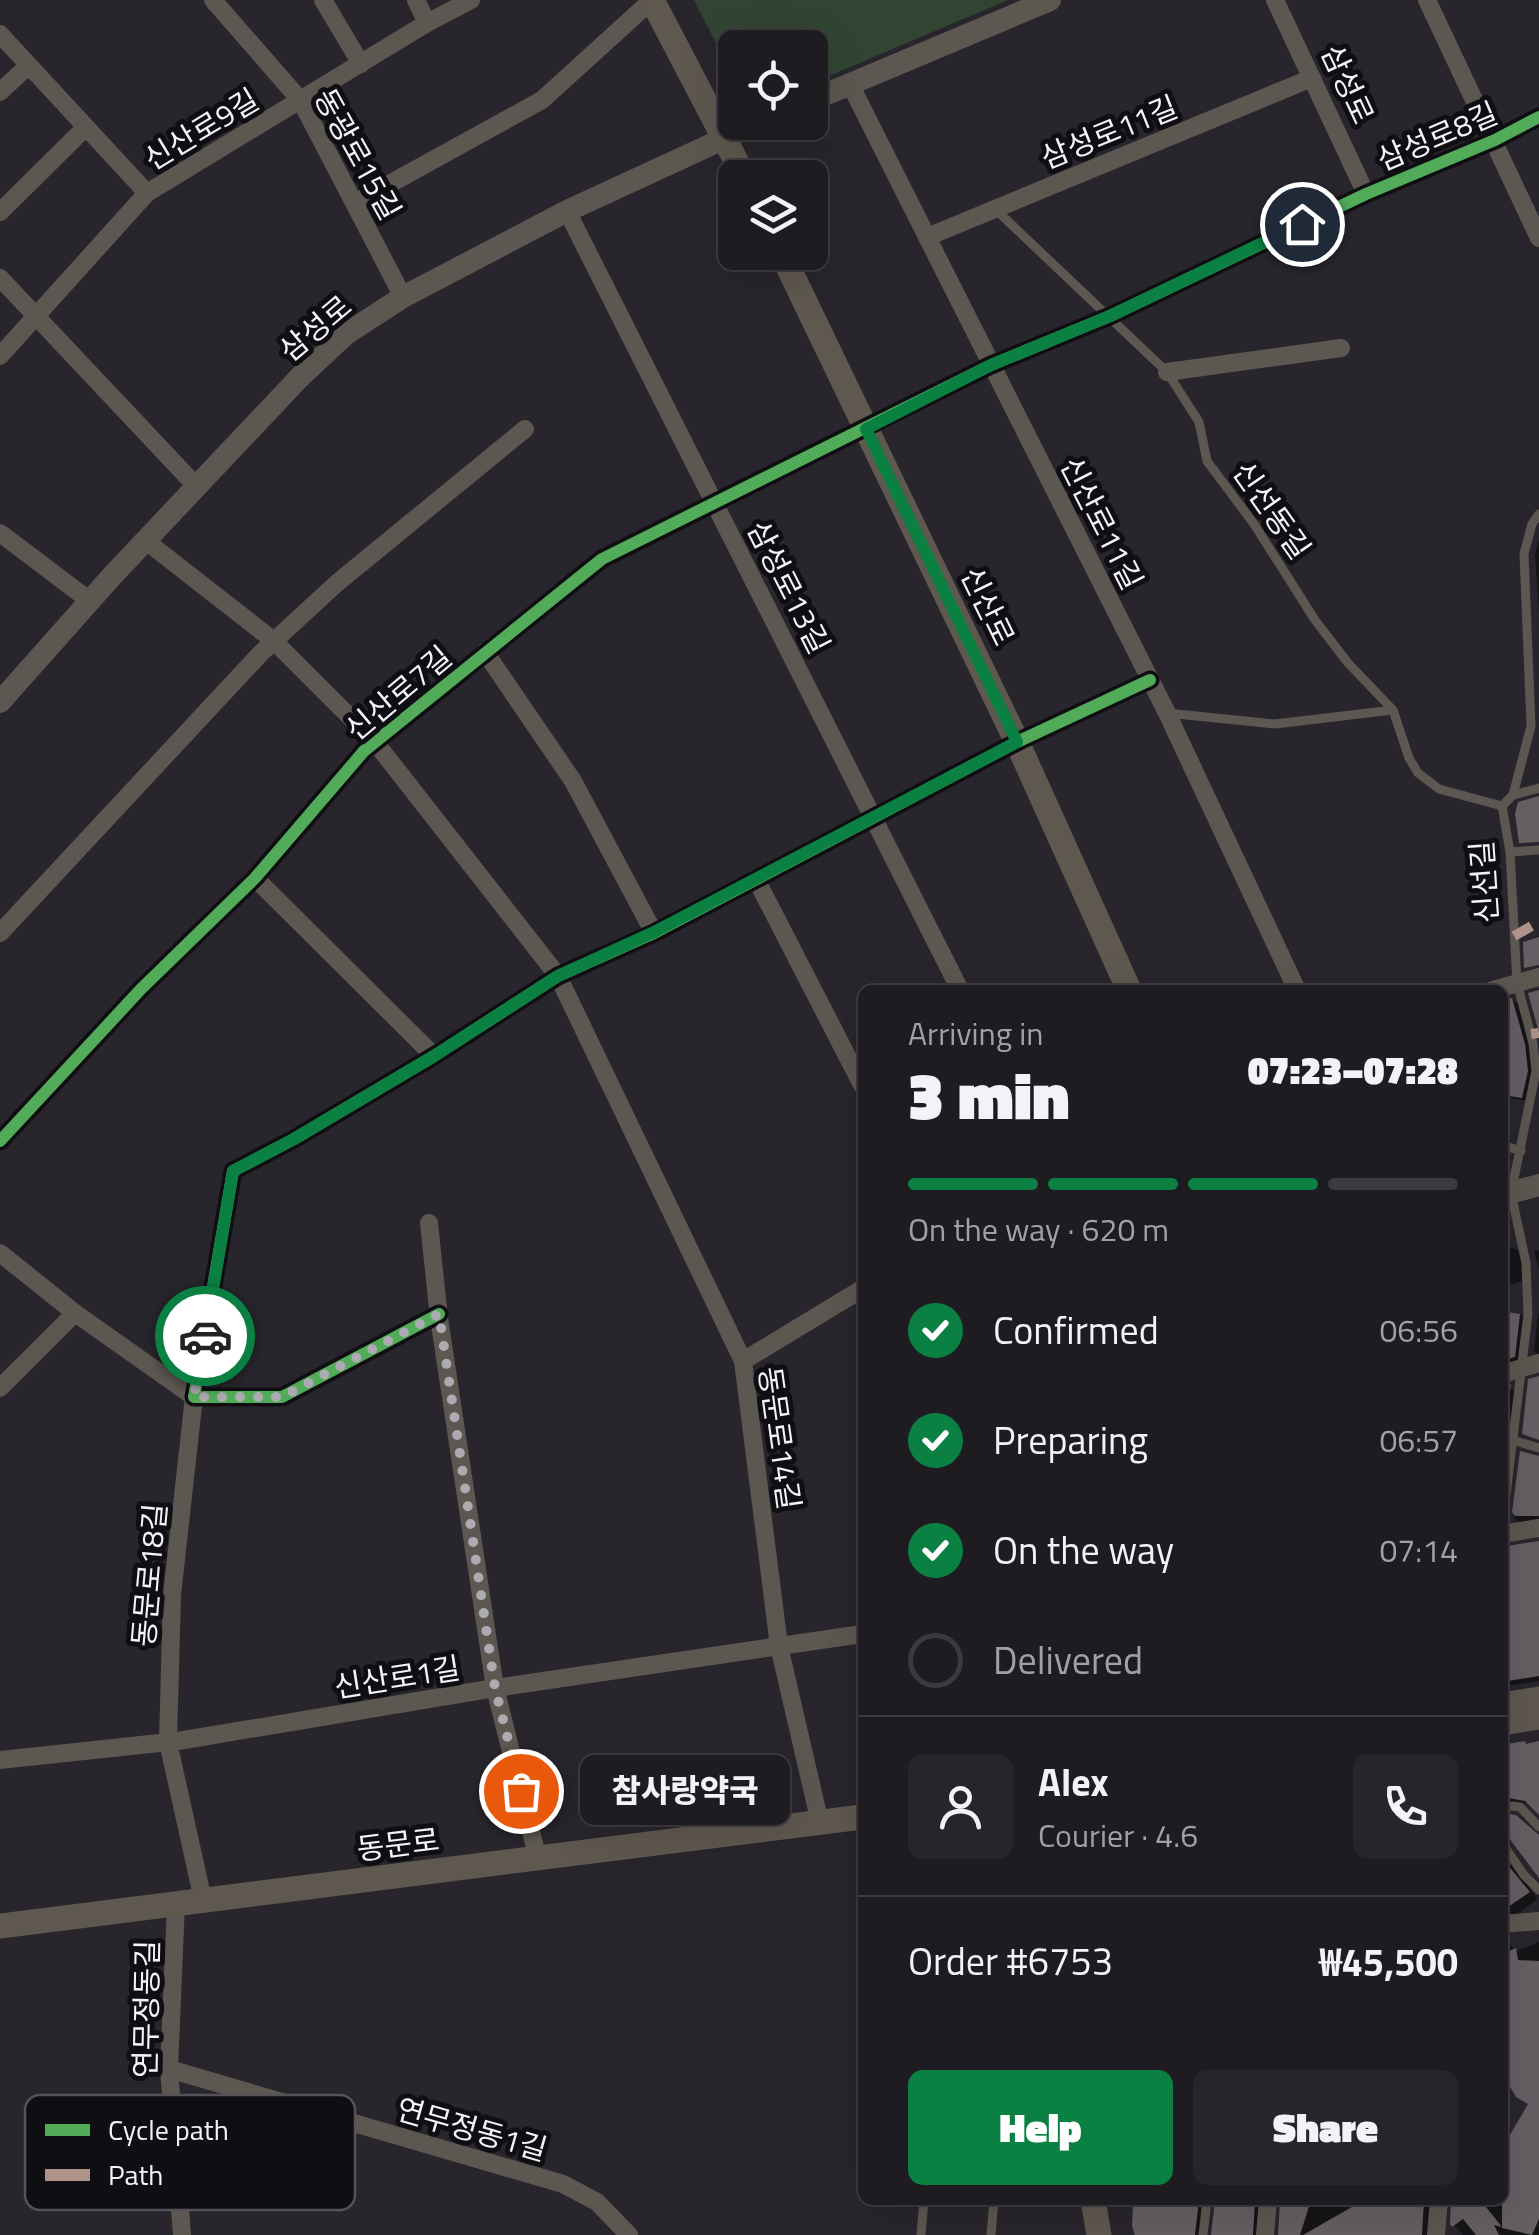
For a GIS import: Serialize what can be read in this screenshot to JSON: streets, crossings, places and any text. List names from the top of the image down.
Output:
{
  "streets": {
    "main road": ["신산로", "동문로"],
    "street": [
      "삼성로",
      "신산로9길",
      "삼성로11길",
      "삼성로8길",
      "동광로15길",
      "신산로11길",
      "삼성로13길",
      "신산로7길",
      "동문로14길",
      "동문로18길",
      "신산로1길",
      "연무정동길",
      "연무정동1길"
    ],
    "lane": ["신선동길", "신선길"]
  },
  "crossings": [
    ["삼성로", "삼성로11길"],
    ["삼성로", "삼성로8길"],
    ["삼성로", "동광로15길"],
    ["삼성로", "삼성로13길"],
    ["삼성로", "동문로14길"],
    ["신산로9길", "동광로15길"],
    ["삼성로11길", "신선동길"],
    ["삼성로11길", "신산로11길"],
    ["삼성로8길", "신선동길"],
    ["삼성로8길", "신산로11길"],
    ["삼성로8길", "신산로"],
    ["삼성로8길", "신산로7길"],
    ["신선동길", "신선길"],
    ["삼성로13길", "신산로7길"],
    ["신산로", "신산로7길"],
    ["신산로7길", "동문로14길"],
    ["동문로14길", "신산로1길"],
    ["동문로14길", "동문로"],
    ["동문로18길", "신산로1길"],
    ["동문로18길", "동문로"],
    ["동문로", "연무정동길"],
    ["연무정동길", "연무정동1길"]
  ],
  "places": ["참사랑약국"],
  "legend": ["Cycle path", "Path"],
  "page": {
    "heading": ["3 min", "Arriving in", "07:23–07:28"],
    "panel": [
      "Alex",
      "Courier · 4.6",
      "Order #6753",
      "₩45,500"
    ],
    "bar": "On the way · 620 m",
    "list": [
      ["Confirmed", "06:56"],
      ["Preparing", "06:57"],
      ["On the way", "07:14"],
      "Delivered"
    ],
    "bubble": "참사랑약국",
    "buttons": ["Help", "Share"]
  }
}
